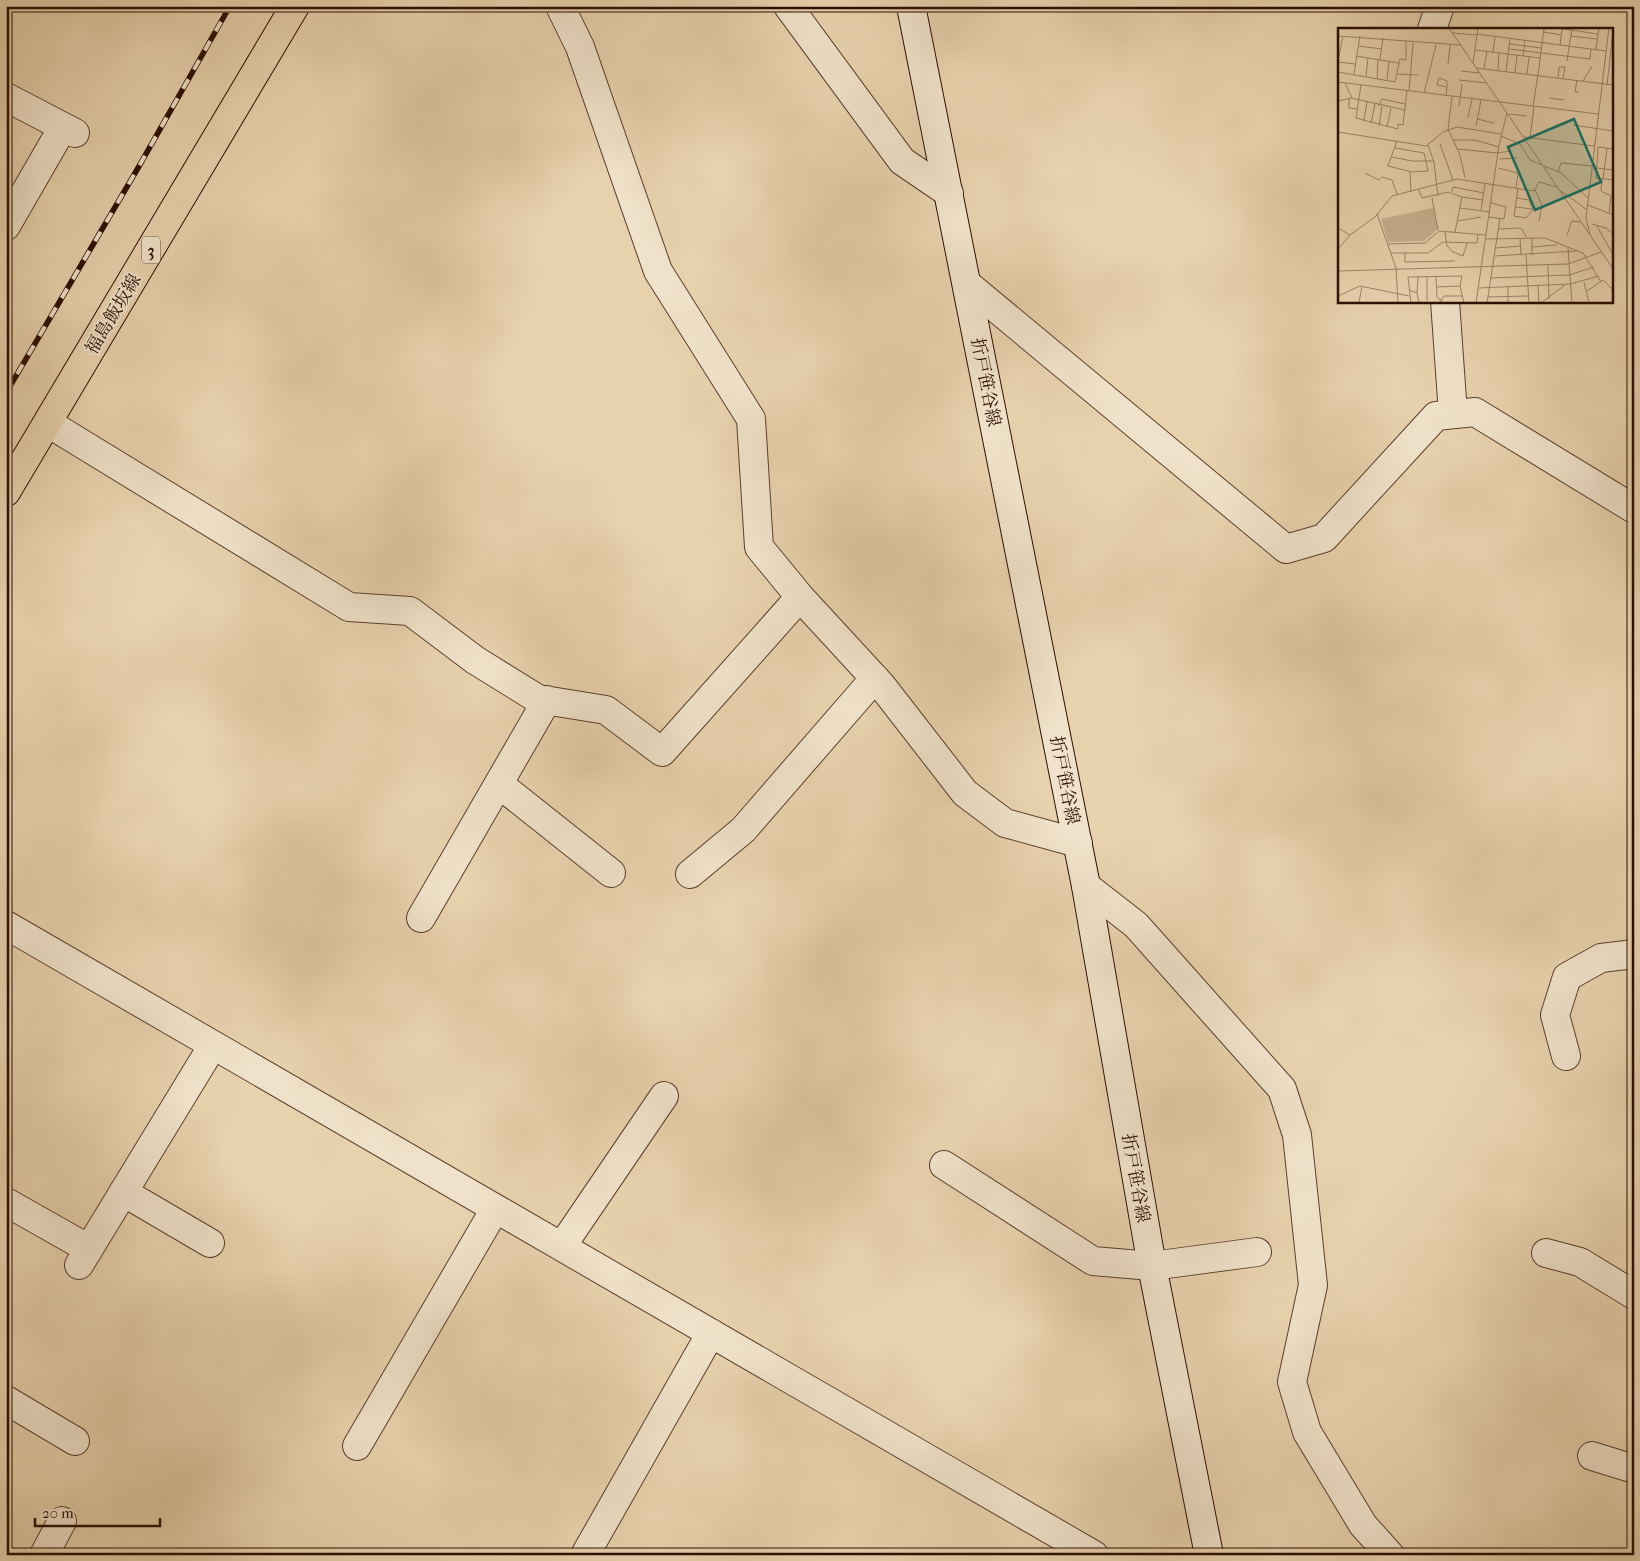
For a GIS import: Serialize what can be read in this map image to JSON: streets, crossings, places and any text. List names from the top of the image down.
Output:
{
  "streets": {
    "main road": ["3", "福島飯坂線"],
    "street": ["折戸笹谷線"]
  },
  "scale_bar": "20 m"
}
